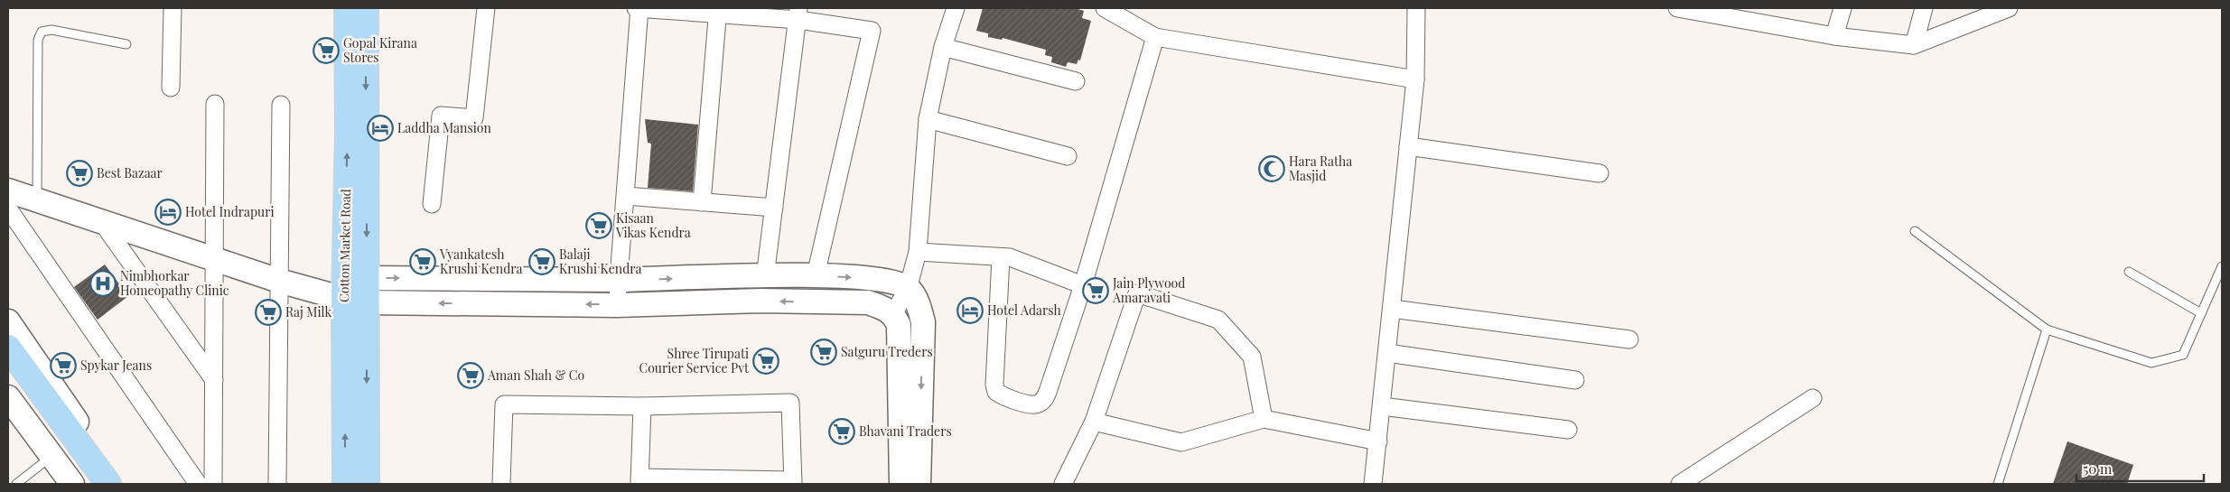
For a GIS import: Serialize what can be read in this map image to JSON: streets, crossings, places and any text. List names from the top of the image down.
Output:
{
  "streets": {
    "main road": ["Cotton Market Road"]
  },
  "places": {
    "supermarket": [
      "Gopal Kirana Stores",
      "Best Bazaar",
      "Kisaan Vikas Kendra",
      "Vyankatesh Krushi Kendra",
      "Balaji Krushi Kendra",
      "Jain Plywood Amaravati",
      "Raj Milk",
      "Satguru Treders",
      "Shree Tirupati Courier Service Pvt",
      "Spykar Jeans",
      "Aman Shah & Co",
      "Bhavani Traders"
    ],
    "hotel": ["Laddha Mansion", "Hotel Indrapuri", "Hotel Adarsh"],
    "mosque": ["Hara Ratha Masjid"],
    "hospital": ["Nimbhorkar Homeopathy Clinic"]
  },
  "scale_bar": "50 m"
}
